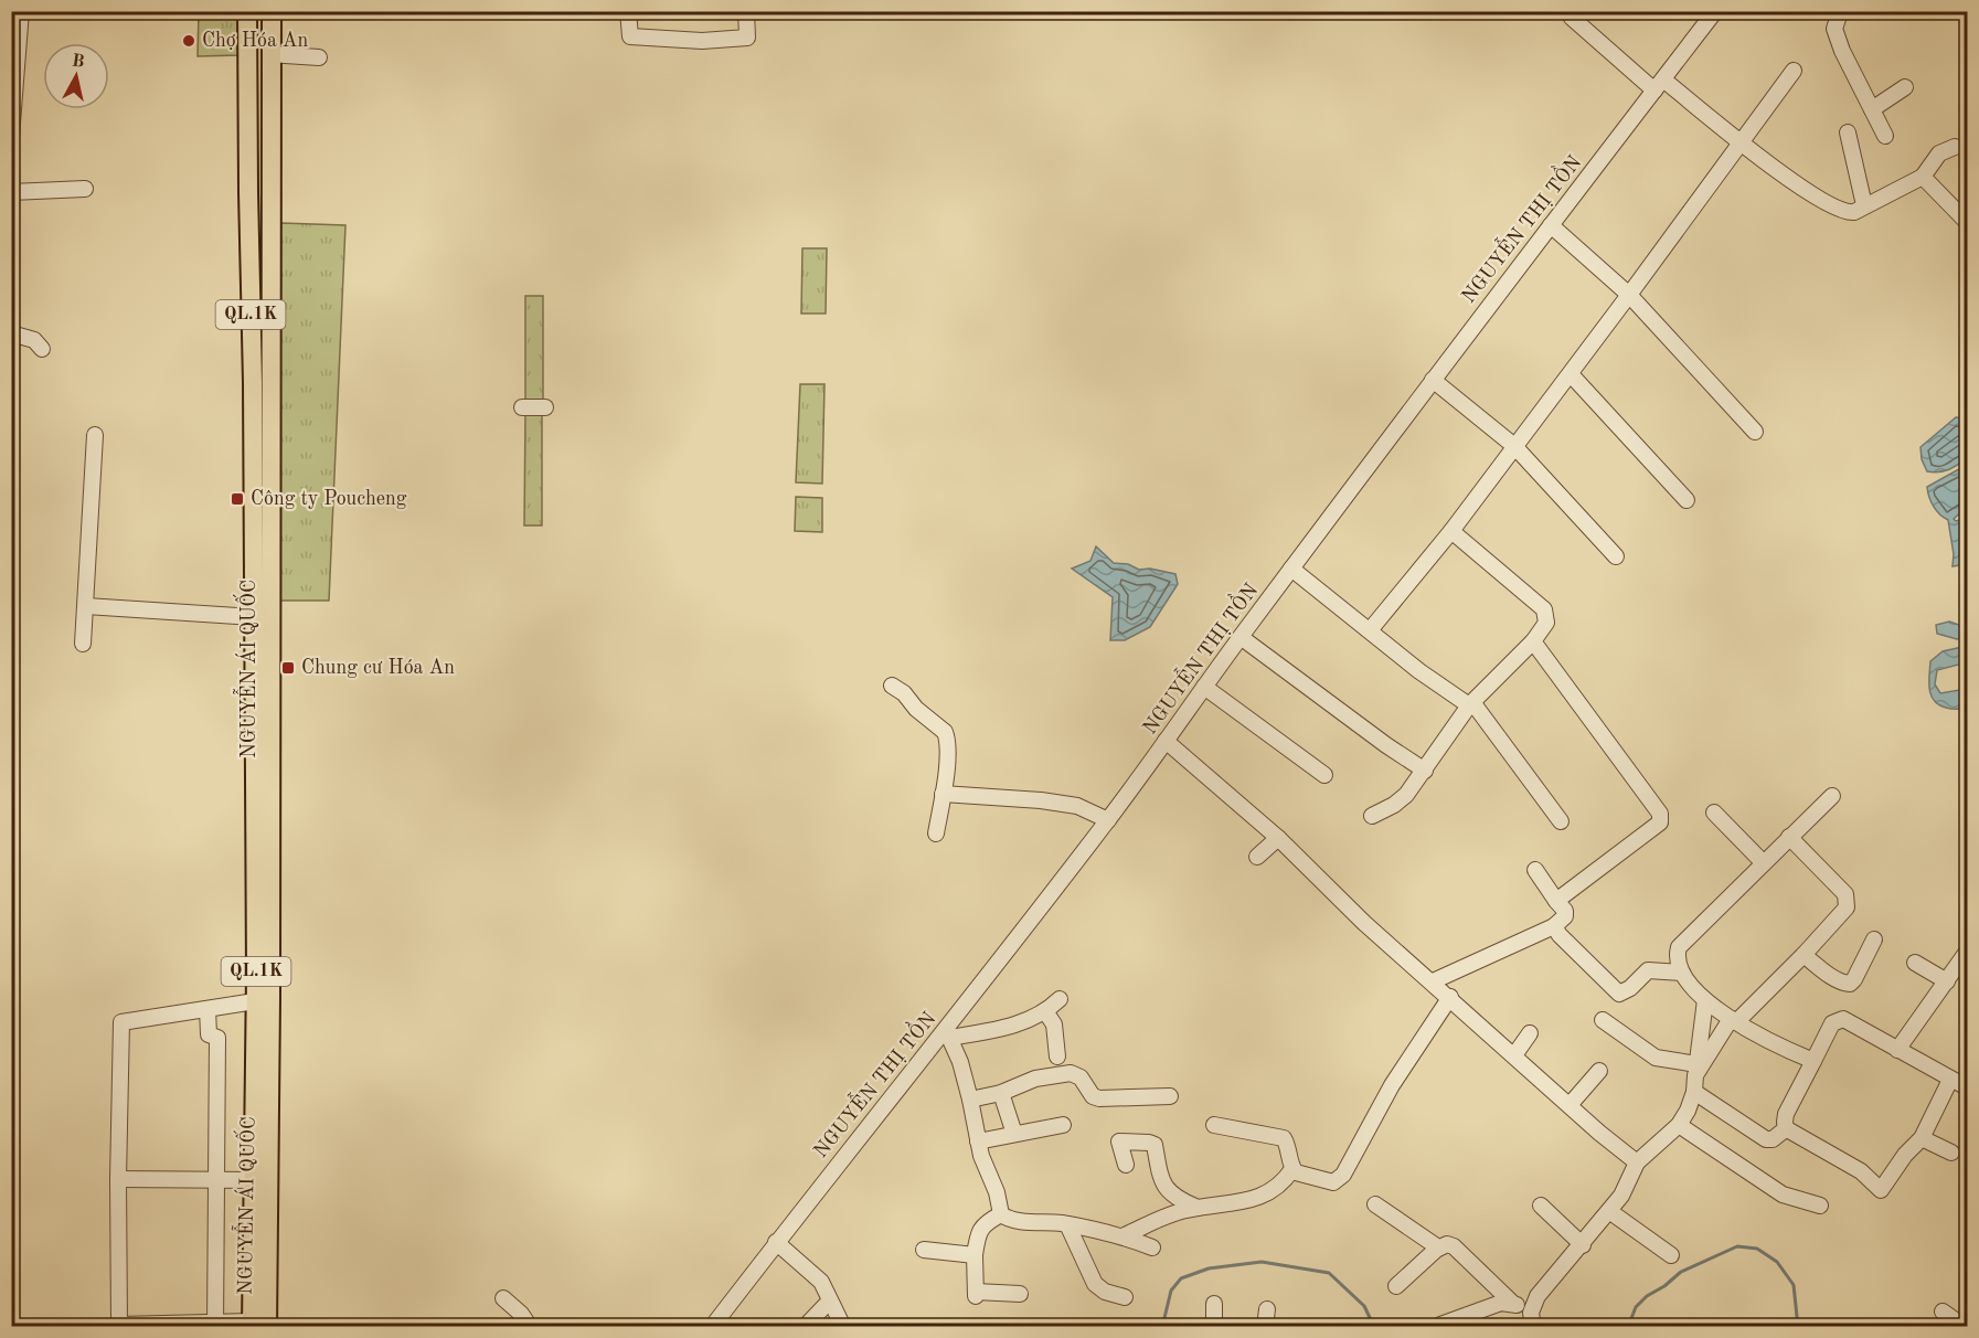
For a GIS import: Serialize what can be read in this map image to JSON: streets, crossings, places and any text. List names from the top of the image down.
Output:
{
  "streets": {
    "main road": ["QL.1K", "NGUYỄN ÁI QUỐC"],
    "street": ["NGUYỄN THỊ TỒN"]
  },
  "crossings": [
    ["QL.1K", "NGUYỄN ÁI QUỐC"]
  ],
  "places": {
    "other": ["Chợ Hóa An"],
    "transit": ["Công ty Poucheng", "Chung cư Hóa An"]
  },
  "north": "top"
}
